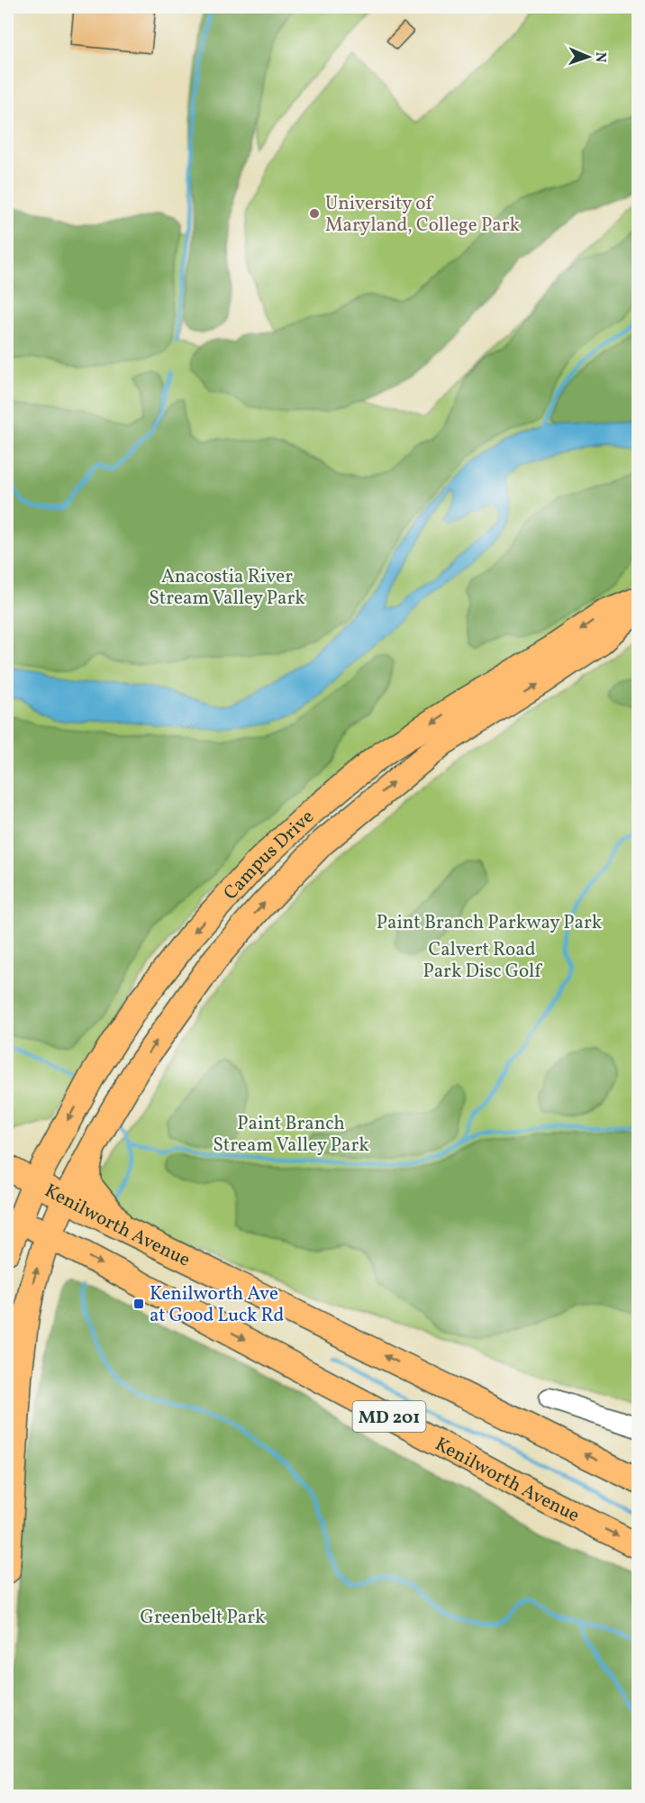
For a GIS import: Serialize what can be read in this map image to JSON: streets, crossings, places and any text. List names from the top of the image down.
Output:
{
  "streets": {
    "main road": ["Campus Drive", "Kenilworth Avenue", "MD 201"]
  },
  "crossings": [
    ["Campus Drive", "Kenilworth Avenue"]
  ],
  "parks": [
    "Anacostia River Stream Valley Park",
    "Paint Branch Parkway Park",
    "Calvert Road Park Disc Golf",
    "Paint Branch Stream Valley Park",
    "Greenbelt Park"
  ],
  "places": {
    "other": ["University of Maryland, College Park"],
    "transit": ["Kenilworth Ave at Good Luck Rd"]
  },
  "north": "right"
}
